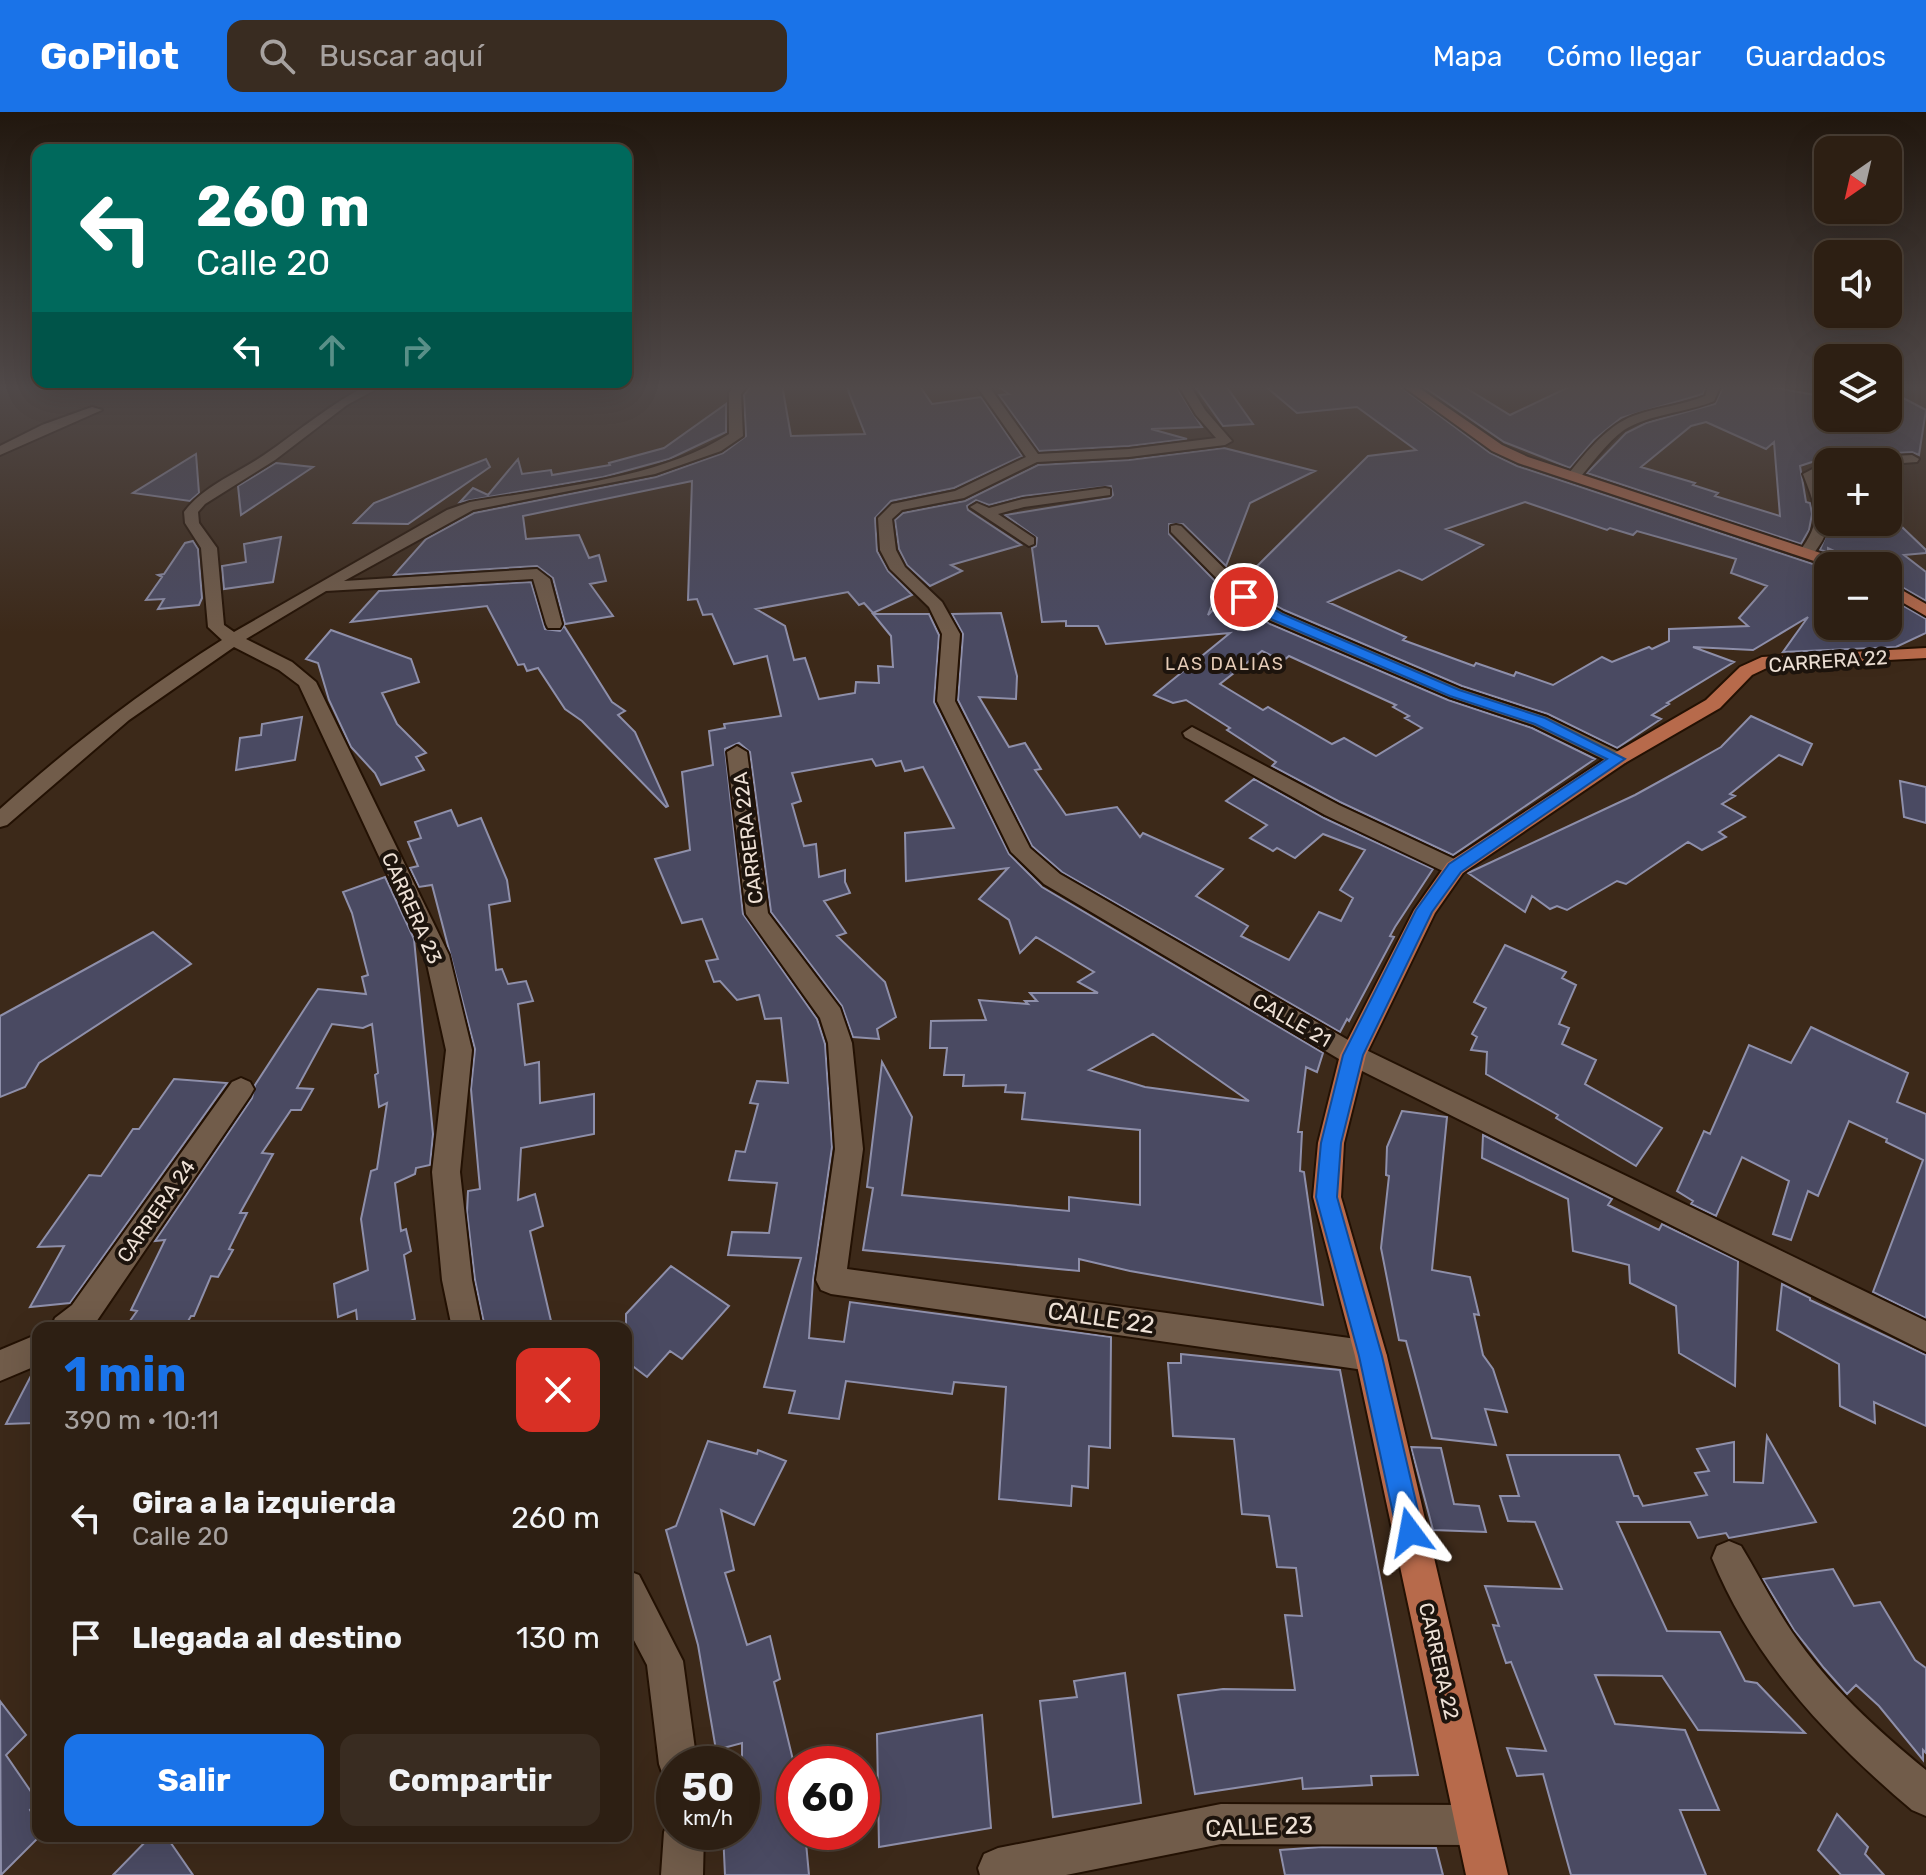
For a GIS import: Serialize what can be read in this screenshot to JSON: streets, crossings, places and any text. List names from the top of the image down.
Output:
{
  "streets": {
    "main road": ["CARRERA 22"],
    "street": [
      "CARRERA 22A",
      "CARRERA 23",
      "CALLE 21",
      "CARRERA 24",
      "CALLE 22",
      "CALLE 23"
    ]
  },
  "crossings": [
    ["CARRERA 22", "CALLE 21"],
    ["CARRERA 22", "CALLE 22"],
    ["CARRERA 22", "CALLE 23"],
    ["CARRERA 22A", "CALLE 22"]
  ],
  "districts": ["LAS DALIAS"],
  "north": "bottom left",
  "page": {
    "header": "GoPilot",
    "search": "Buscar aquí",
    "nav": ["Mapa", "Cómo llegar", "Guardados"],
    "map_buttons": ["+", "−"],
    "turn": ["260 m", "Calle 20"],
    "heading": ["1 min", "390 m · 10:11"],
    "list": [
      {
        "name": "Gira a la izquierda",
        "note": "Calle 20",
        "value": "260 m"
      },
      {
        "name": "Llegada al destino",
        "value": "130 m"
      }
    ],
    "buttons": ["Salir", "Compartir"],
    "speed": "50 km/h",
    "limit": "60"
  }
}
